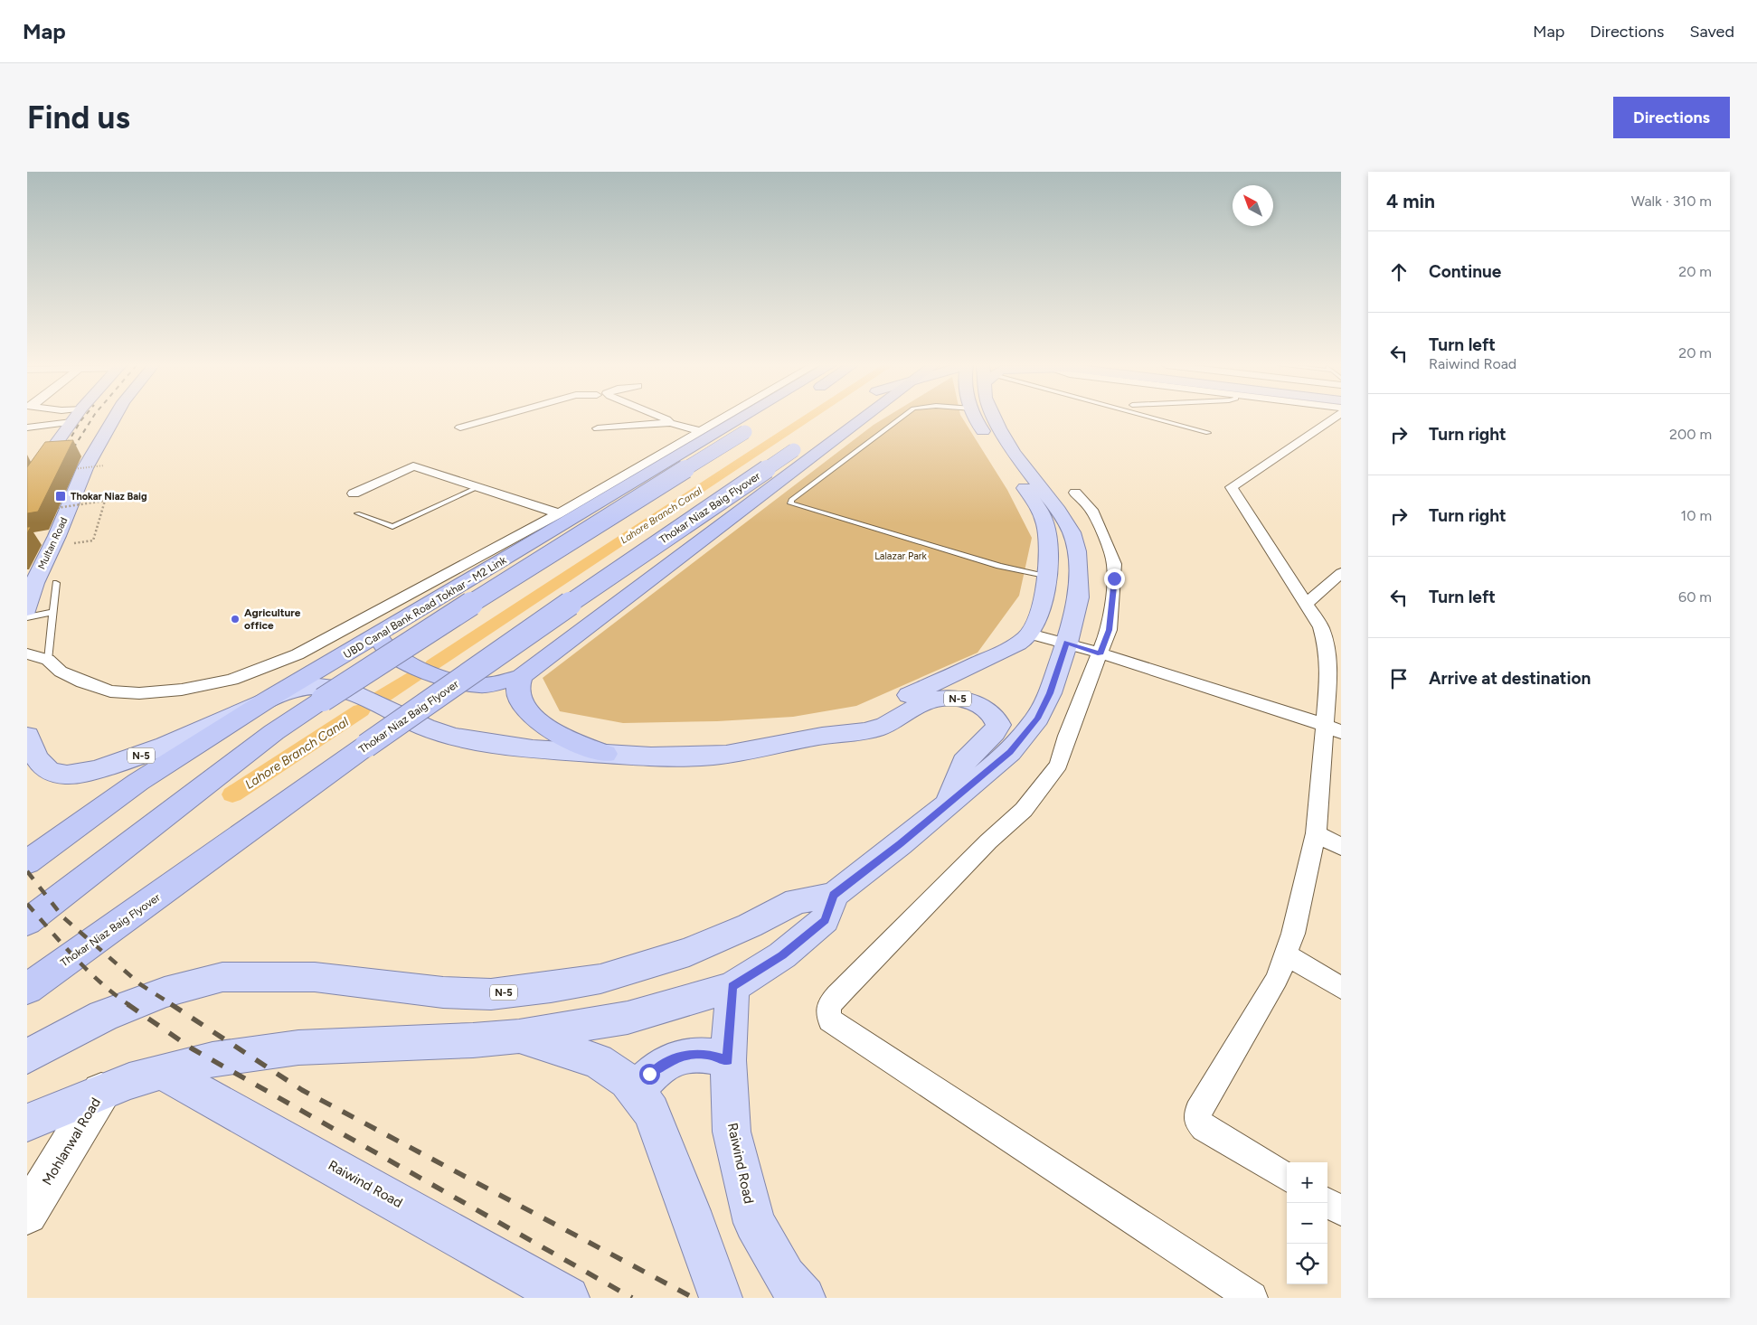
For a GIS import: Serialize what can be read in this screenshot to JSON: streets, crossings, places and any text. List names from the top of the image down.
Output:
{
  "streets": {
    "highway": ["Thokar Niaz Baig Flyover", "UBD Canal Bank Road Tokhar - M2 Link"],
    "main road": [
      "Multan Road",
      "N-5",
      "Mohlanwal Road",
      "Raiwind Road"
    ]
  },
  "crossings": [
    ["UBD Canal Bank Road Tokhar - M2 Link", "N-5"]
  ],
  "water": ["Lahore Branch Canal"],
  "parks": ["Lalazar Park"],
  "places": {
    "transit": ["Thokar Niaz Baig"],
    "other": ["Agriculture office"]
  },
  "north": "top left",
  "page": {
    "header": "Map",
    "nav": ["Map", "Directions", "Saved"],
    "buttons": "Directions",
    "title": "Find us",
    "heading": ["4 min", "Walk · 310 m"],
    "list": [
      ["Continue", "20 m"],
      ["Turn left", "Raiwind Road", "20 m"],
      ["Turn right", "200 m"],
      ["Turn right", "10 m"],
      ["Turn left", "60 m"],
      "Arrive at destination"
    ],
    "map_buttons": ["+", "−"]
  }
}
